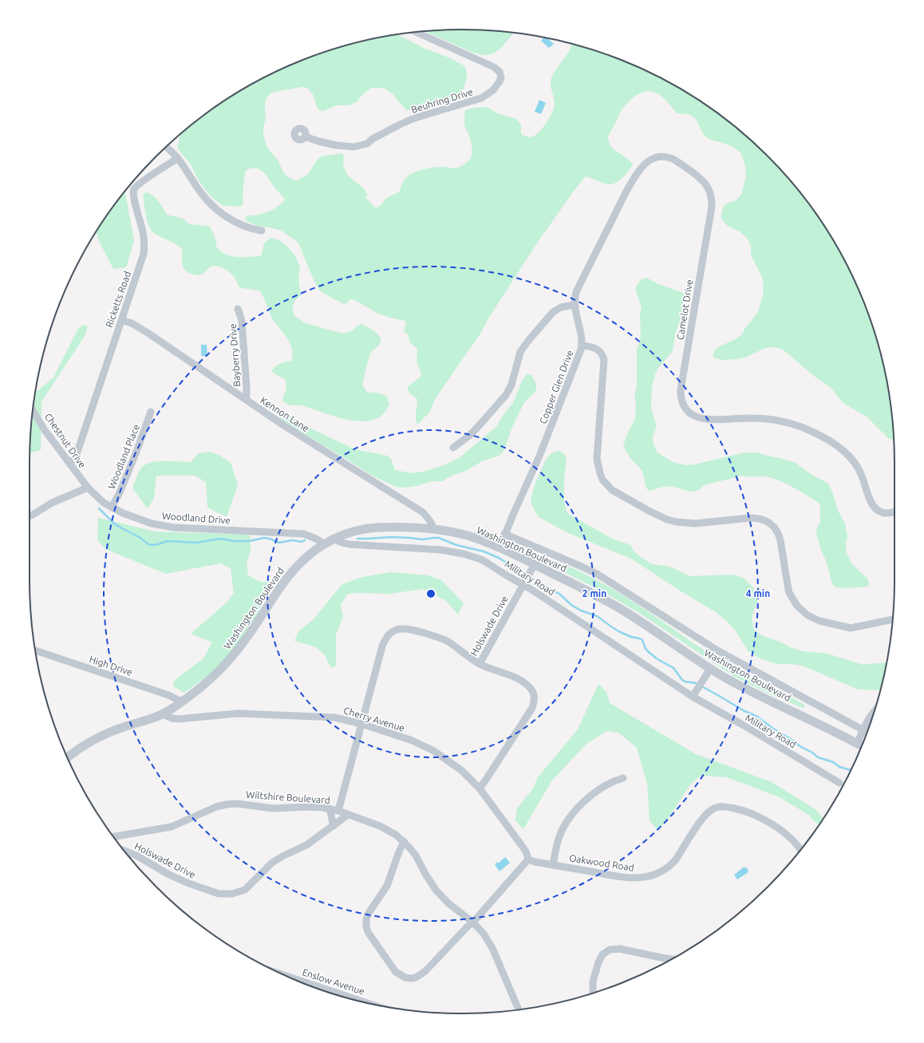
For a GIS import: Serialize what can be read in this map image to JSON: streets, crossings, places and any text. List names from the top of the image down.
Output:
{
  "streets": {
    "street": [
      "Beuhring Drive",
      "Ricketts Road",
      "Camelot Drive",
      "Bayberry Drive",
      "Copper Glen Drive",
      "Kennon Lane",
      "Chestnut Drive",
      "Woodland Place",
      "Woodland Drive",
      "Washington Boulevard",
      "Military Road",
      "Holswade Drive",
      "High Drive",
      "Cherry Avenue",
      "Wiltshire Boulevard",
      "Oakwood Road",
      "Enslow Avenue"
    ]
  },
  "crossings": [
    ["Ricketts Road", "Kennon Lane"],
    ["Ricketts Road", "Chestnut Drive"],
    ["Camelot Drive", "Copper Glen Drive"],
    ["Bayberry Drive", "Kennon Lane"],
    ["Copper Glen Drive", "Washington Boulevard"],
    ["Kennon Lane", "Washington Boulevard"],
    ["Chestnut Drive", "Woodland Drive"],
    ["Woodland Place", "Woodland Drive"],
    ["Woodland Drive", "Washington Boulevard"],
    ["Washington Boulevard", "Military Road"],
    ["Washington Boulevard", "Holswade Drive"],
    ["Washington Boulevard", "High Drive"],
    ["Washington Boulevard", "Cherry Avenue"],
    ["Military Road", "Holswade Drive"],
    ["Holswade Drive", "Cherry Avenue"],
    ["Holswade Drive", "Wiltshire Boulevard"],
    ["Cherry Avenue", "Oakwood Road"]
  ],
  "rings": ["2 min", "4 min"]
}
